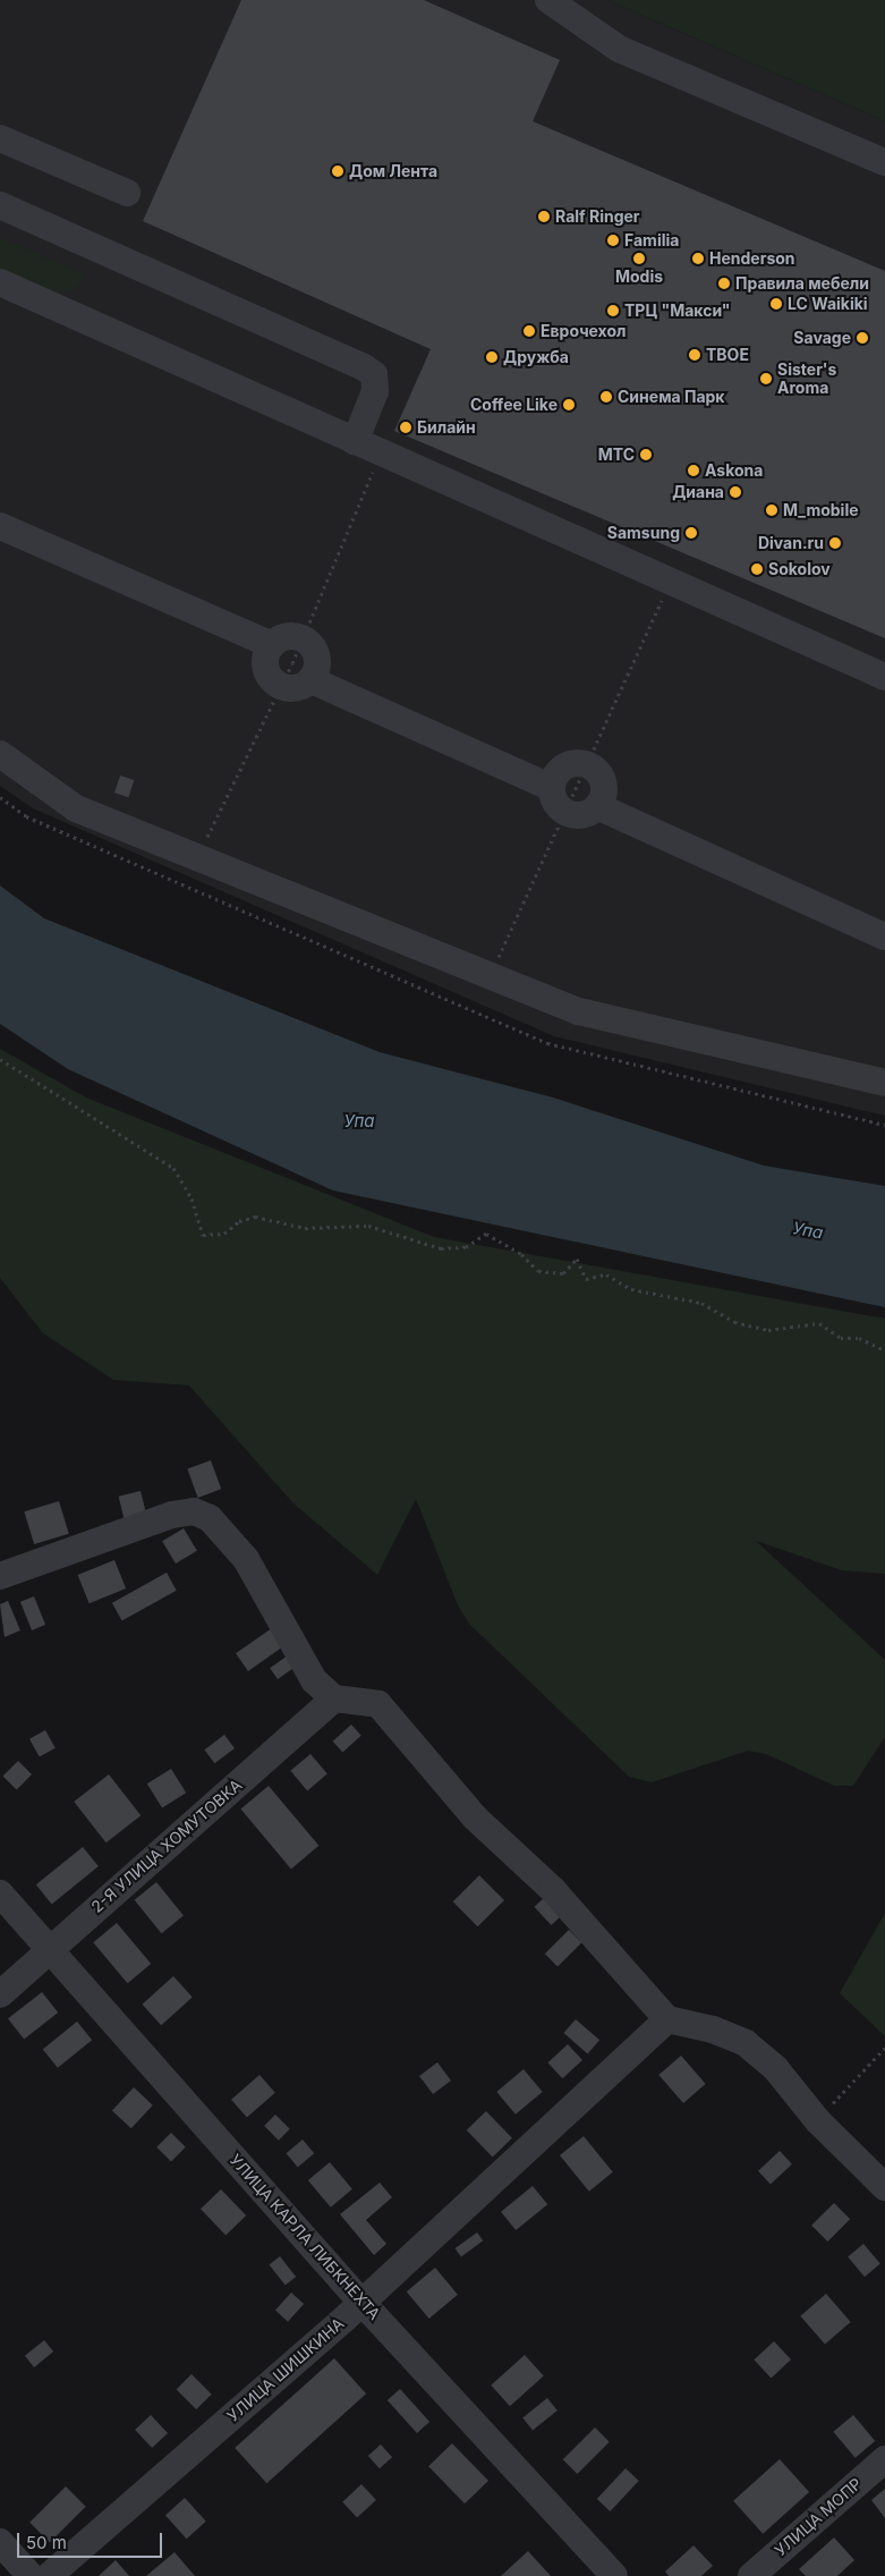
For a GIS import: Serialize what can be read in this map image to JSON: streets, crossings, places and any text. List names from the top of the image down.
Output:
{
  "streets": {
    "street": [
      "2-Я УЛИЦА ХОМУТОВКА",
      "УЛИЦА КАРЛА ЛИБКНЕХТА",
      "УЛИЦА ШИШКИНА",
      "УЛИЦА МОПР"
    ]
  },
  "crossings": [
    ["2-Я УЛИЦА ХОМУТОВКА", "УЛИЦА КАРЛА ЛИБКНЕХТА"],
    ["УЛИЦА КАРЛА ЛИБКНЕХТА", "УЛИЦА ШИШКИНА"]
  ],
  "water": ["Упа"],
  "places": [
    "Дом Лента",
    "Ralf Ringer",
    "Familia",
    "Modis",
    "Henderson",
    "Правила мебели",
    "LC Waikiki",
    "ТРЦ \"Макси\"",
    "Еврочехол",
    "Savage",
    "ТВОЕ",
    "Дружба",
    "Sister's Aroma",
    "Синема Парк",
    "Coffee Like",
    "Билайн",
    "МТС",
    "Askona",
    "Диана",
    "M_mobile",
    "Samsung",
    "Divan.ru",
    "Sokolov"
  ],
  "scale_bar": "50 m"
}
